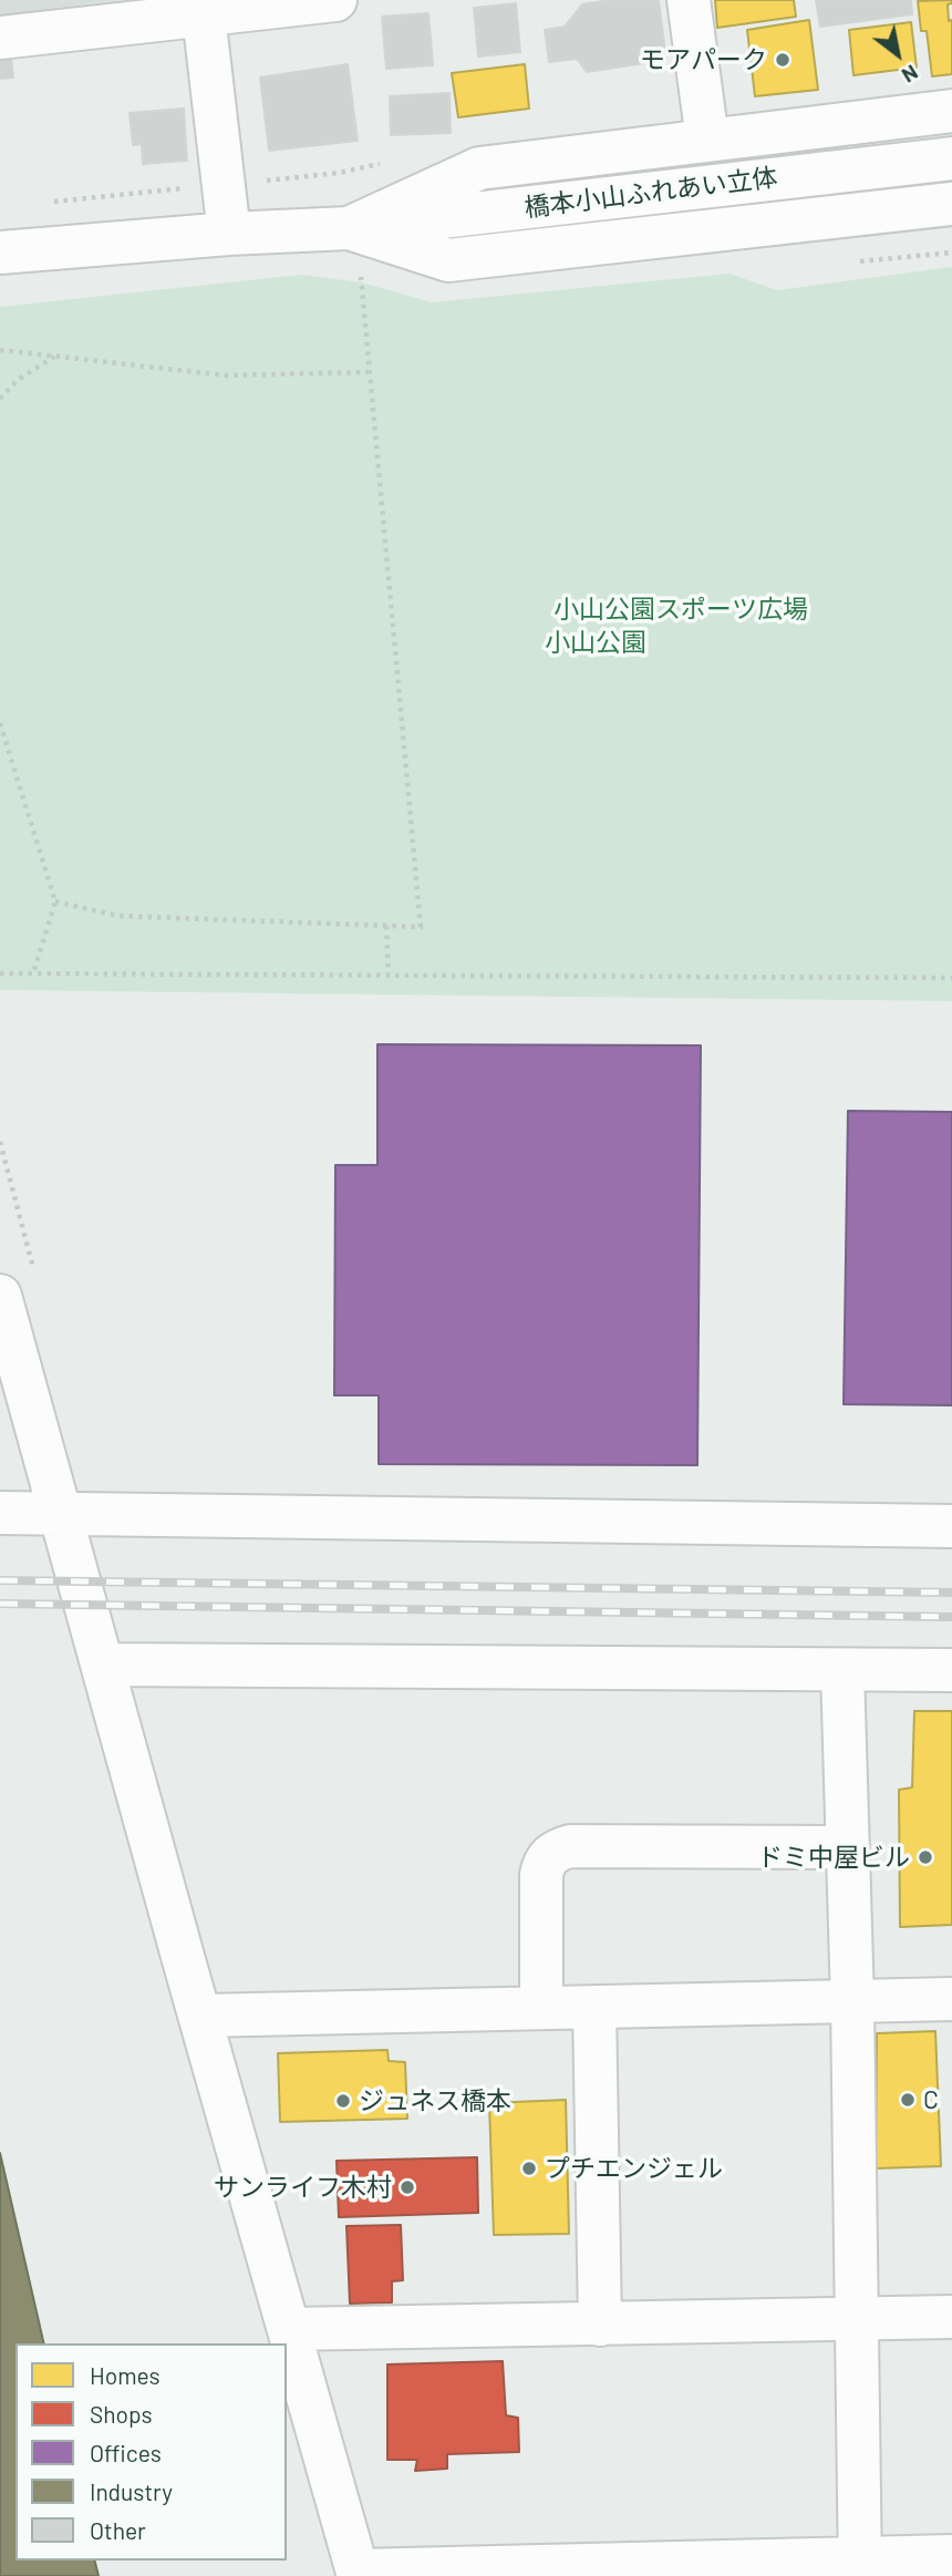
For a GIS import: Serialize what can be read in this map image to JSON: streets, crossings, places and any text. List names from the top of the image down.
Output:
{
  "streets": {
    "street": ["橋本小山ふれあい立体"]
  },
  "parks": ["小山公園スポーツ広場", "小山公園"],
  "places": [
    "モアパーク",
    "ドミ中屋ビル",
    "C",
    "ジュネス橋本",
    "プチエンジェル",
    "サンライフ木村"
  ],
  "legend": [
    "Homes",
    "Shops",
    "Offices",
    "Industry",
    "Other"
  ],
  "north": "bottom right"
}
